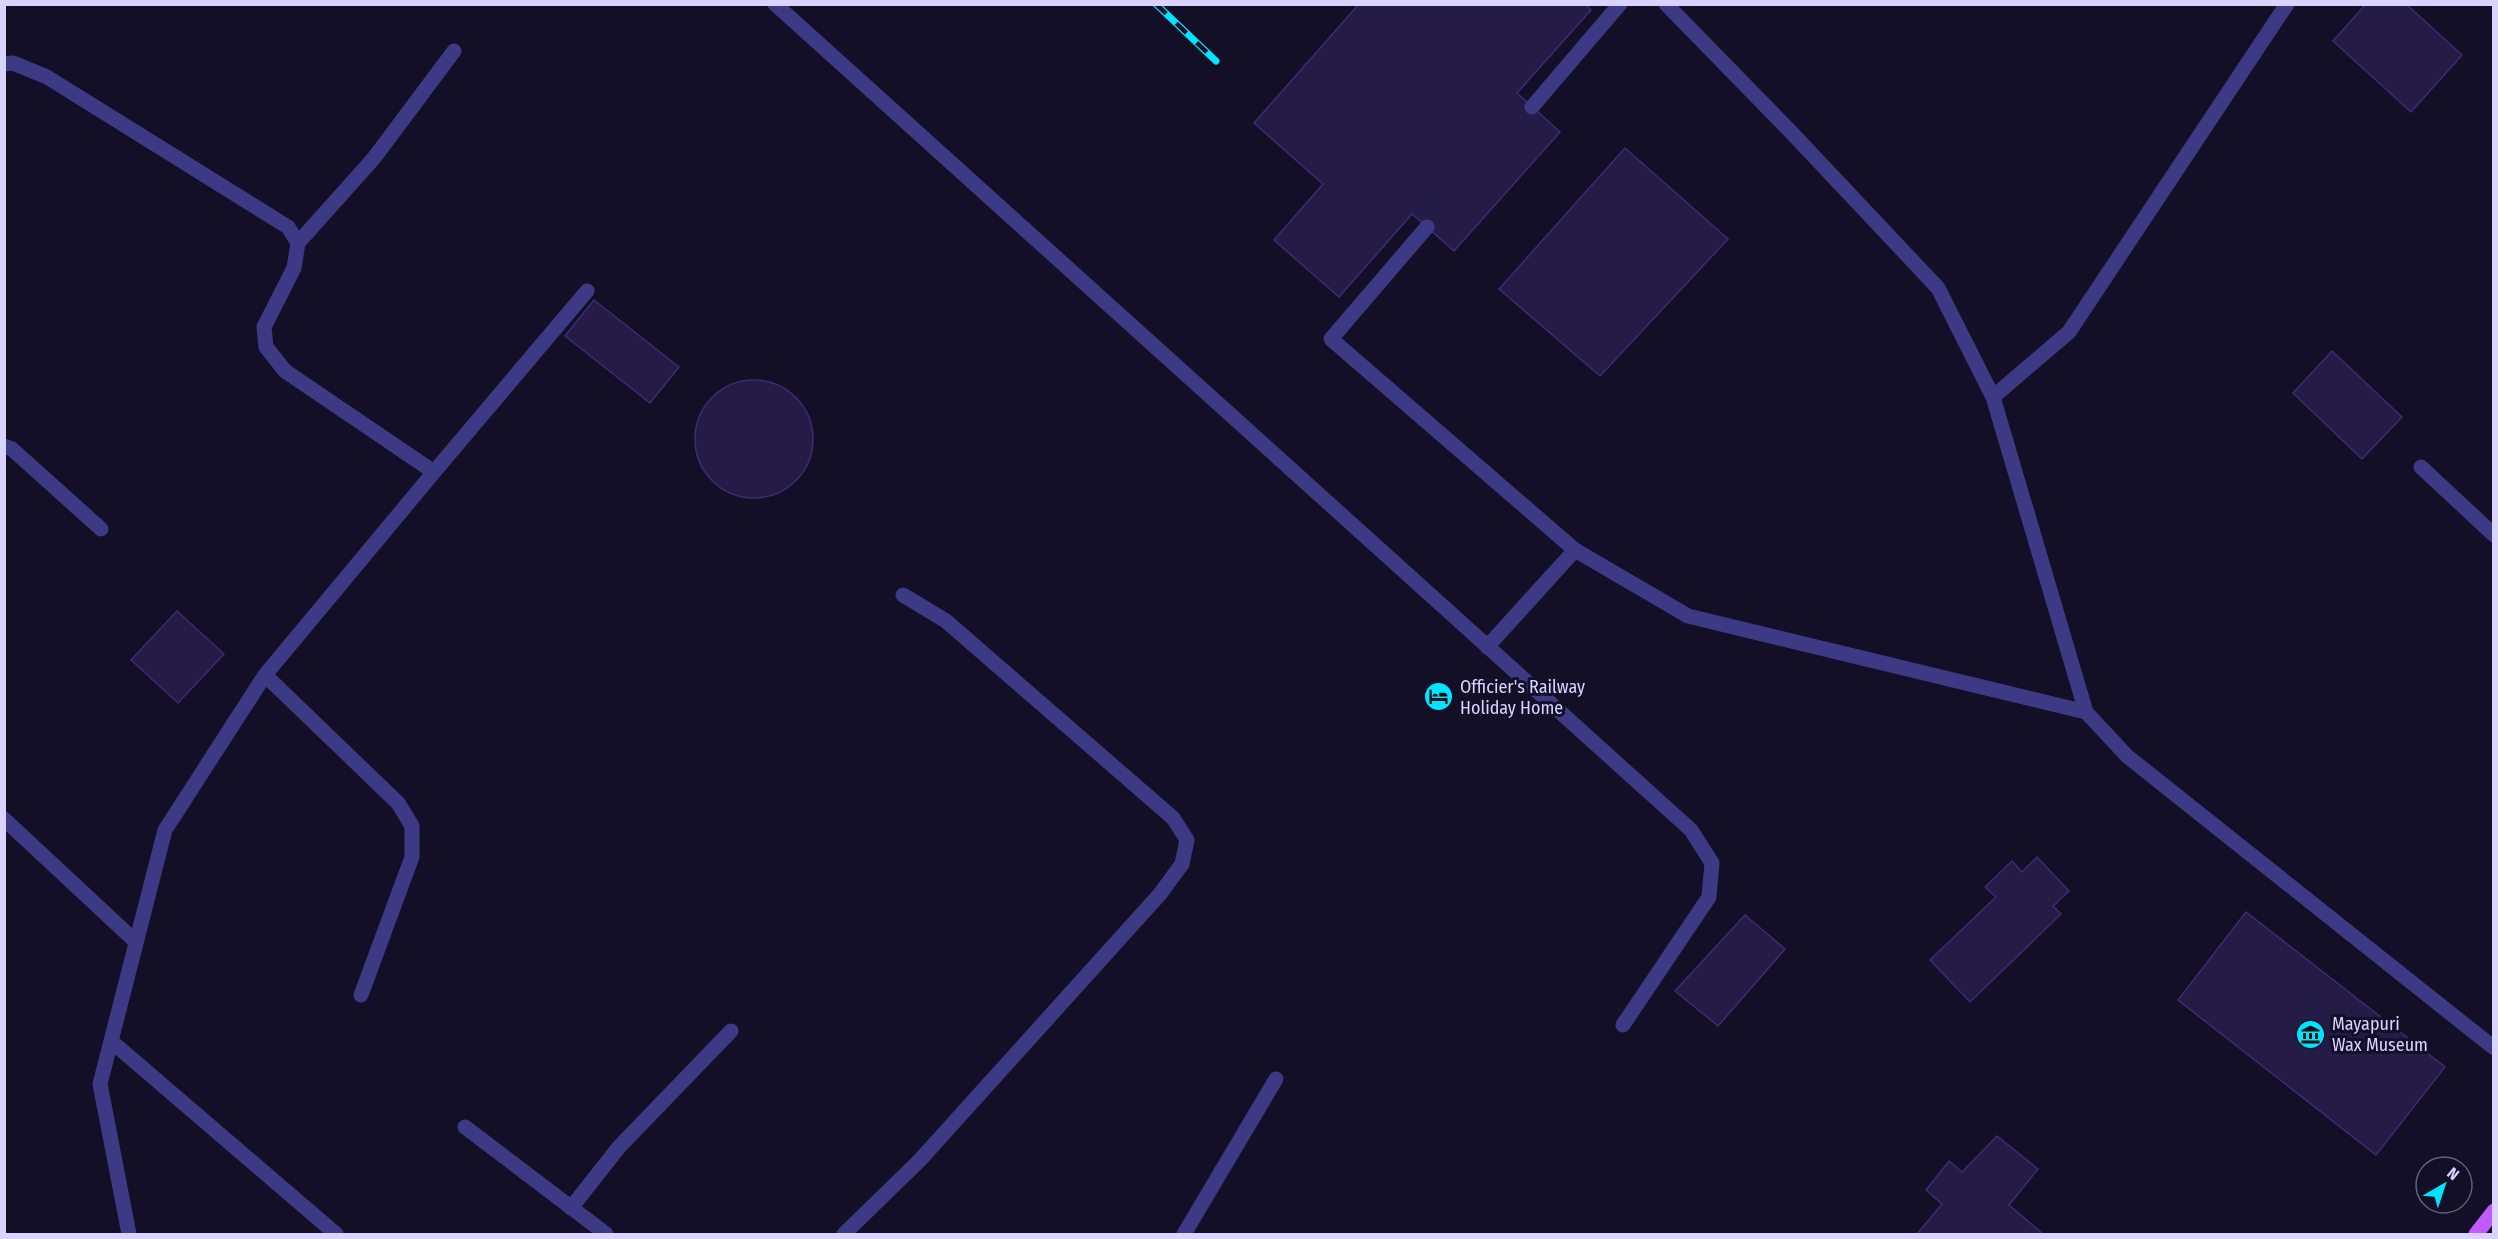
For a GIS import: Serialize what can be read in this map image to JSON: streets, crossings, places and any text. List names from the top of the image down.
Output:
{
  "places": {
    "hotel": ["Officier's Railway Holiday Home"],
    "museum": ["Mayapuri Wax Museum"]
  },
  "north": "top right"
}
